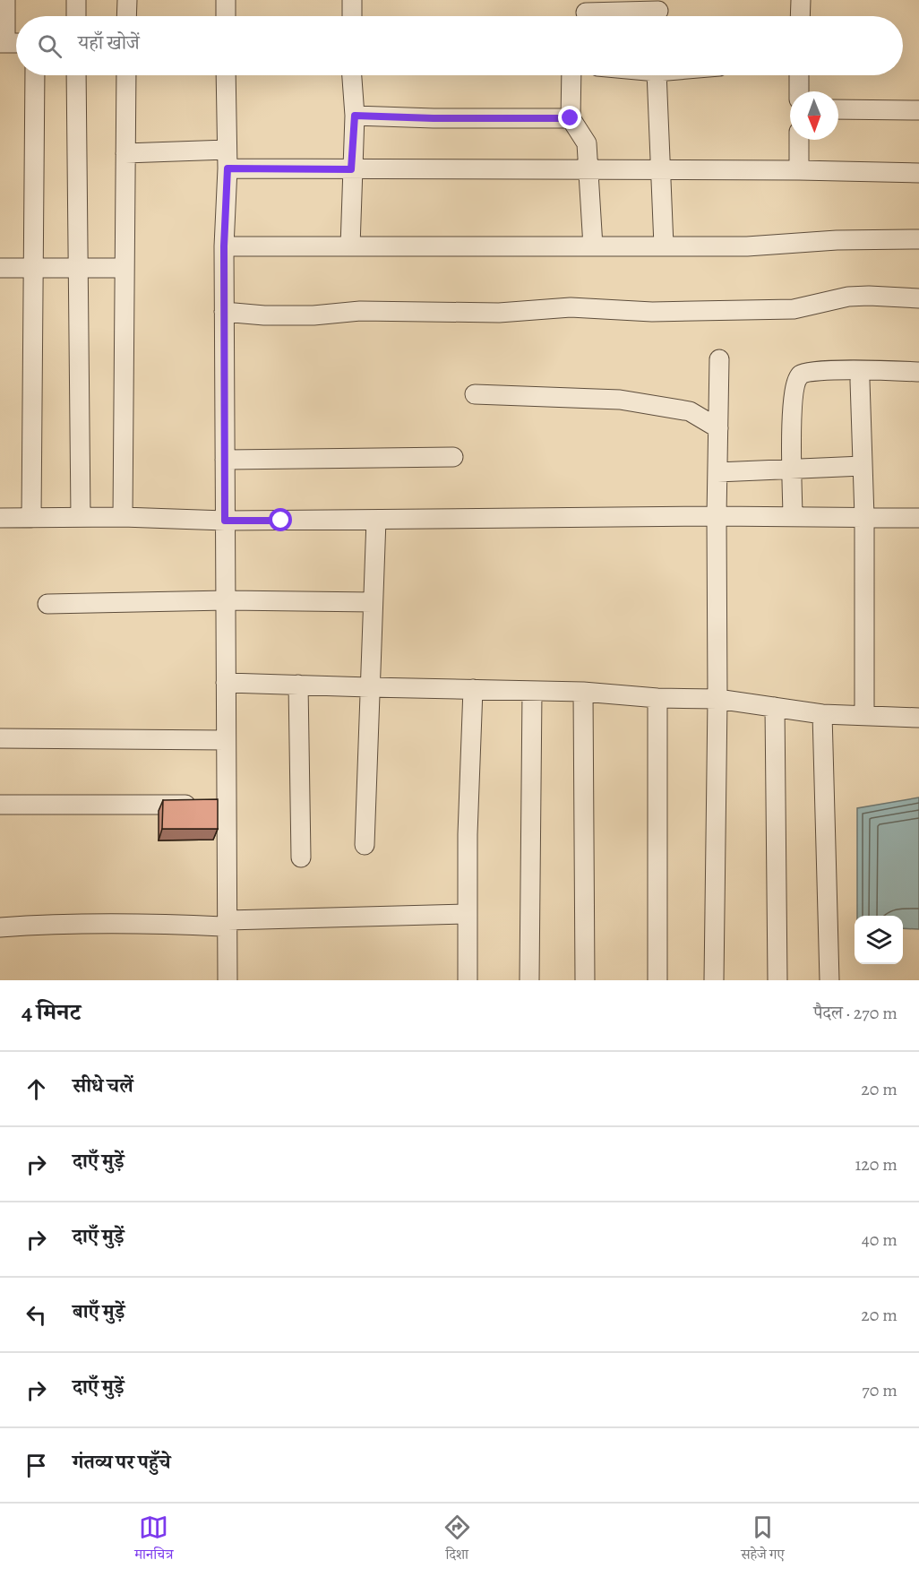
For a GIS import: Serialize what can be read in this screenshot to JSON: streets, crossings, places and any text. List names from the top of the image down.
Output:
{
  "north": "bottom",
  "page": {
    "search": "यहाँ खोजें",
    "heading": ["4 मिनट", "पैदल · 270 m"],
    "list": [
      ["सीधे चलें", "20 m"],
      ["दाएँ मुड़ें", "120 m"],
      ["दाएँ मुड़ें", "40 m"],
      ["बाएँ मुड़ें", "20 m"],
      ["दाएँ मुड़ें", "70 m"],
      "गंतव्य पर पहुँचे"
    ],
    "nav": ["मानचित्र", "दिशा", "सहेजे गए"]
  }
}
